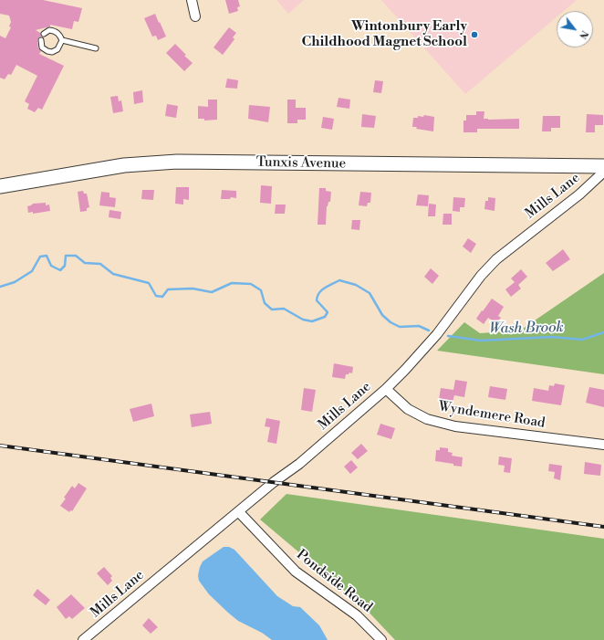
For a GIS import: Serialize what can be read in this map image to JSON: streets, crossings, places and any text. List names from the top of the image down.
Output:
{
  "streets": {
    "main road": ["Tunxis Avenue"],
    "street": ["Mills Lane", "Wyndemere Road", "Pondside Road"]
  },
  "crossings": [
    ["Mills Lane", "Wyndemere Road"],
    ["Mills Lane", "Pondside Road"]
  ],
  "water": ["Wash Brook"],
  "places": ["Wintonbury Early Childhood Magnet School"],
  "north": "bottom right"
}
